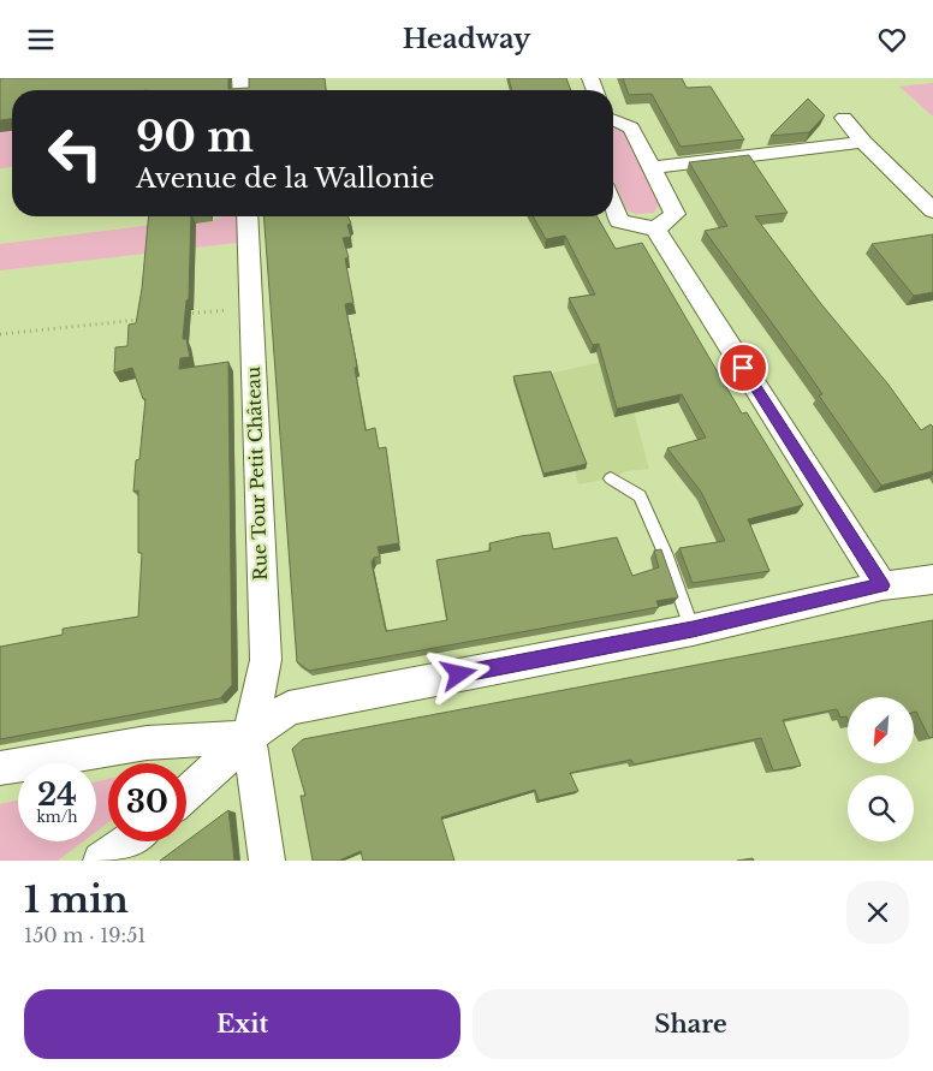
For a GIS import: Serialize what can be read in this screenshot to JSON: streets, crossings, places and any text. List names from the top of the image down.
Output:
{
  "streets": {
    "street": ["Rue Tour Petit Château"]
  },
  "north": "bottom left",
  "page": {
    "header": "Headway",
    "turn": ["90 m", "Avenue de la Wallonie"],
    "speed": "24 km/h",
    "limit": "30",
    "heading": ["1 min", "150 m · 19:51"],
    "buttons": ["Exit", "Share"]
  }
}
